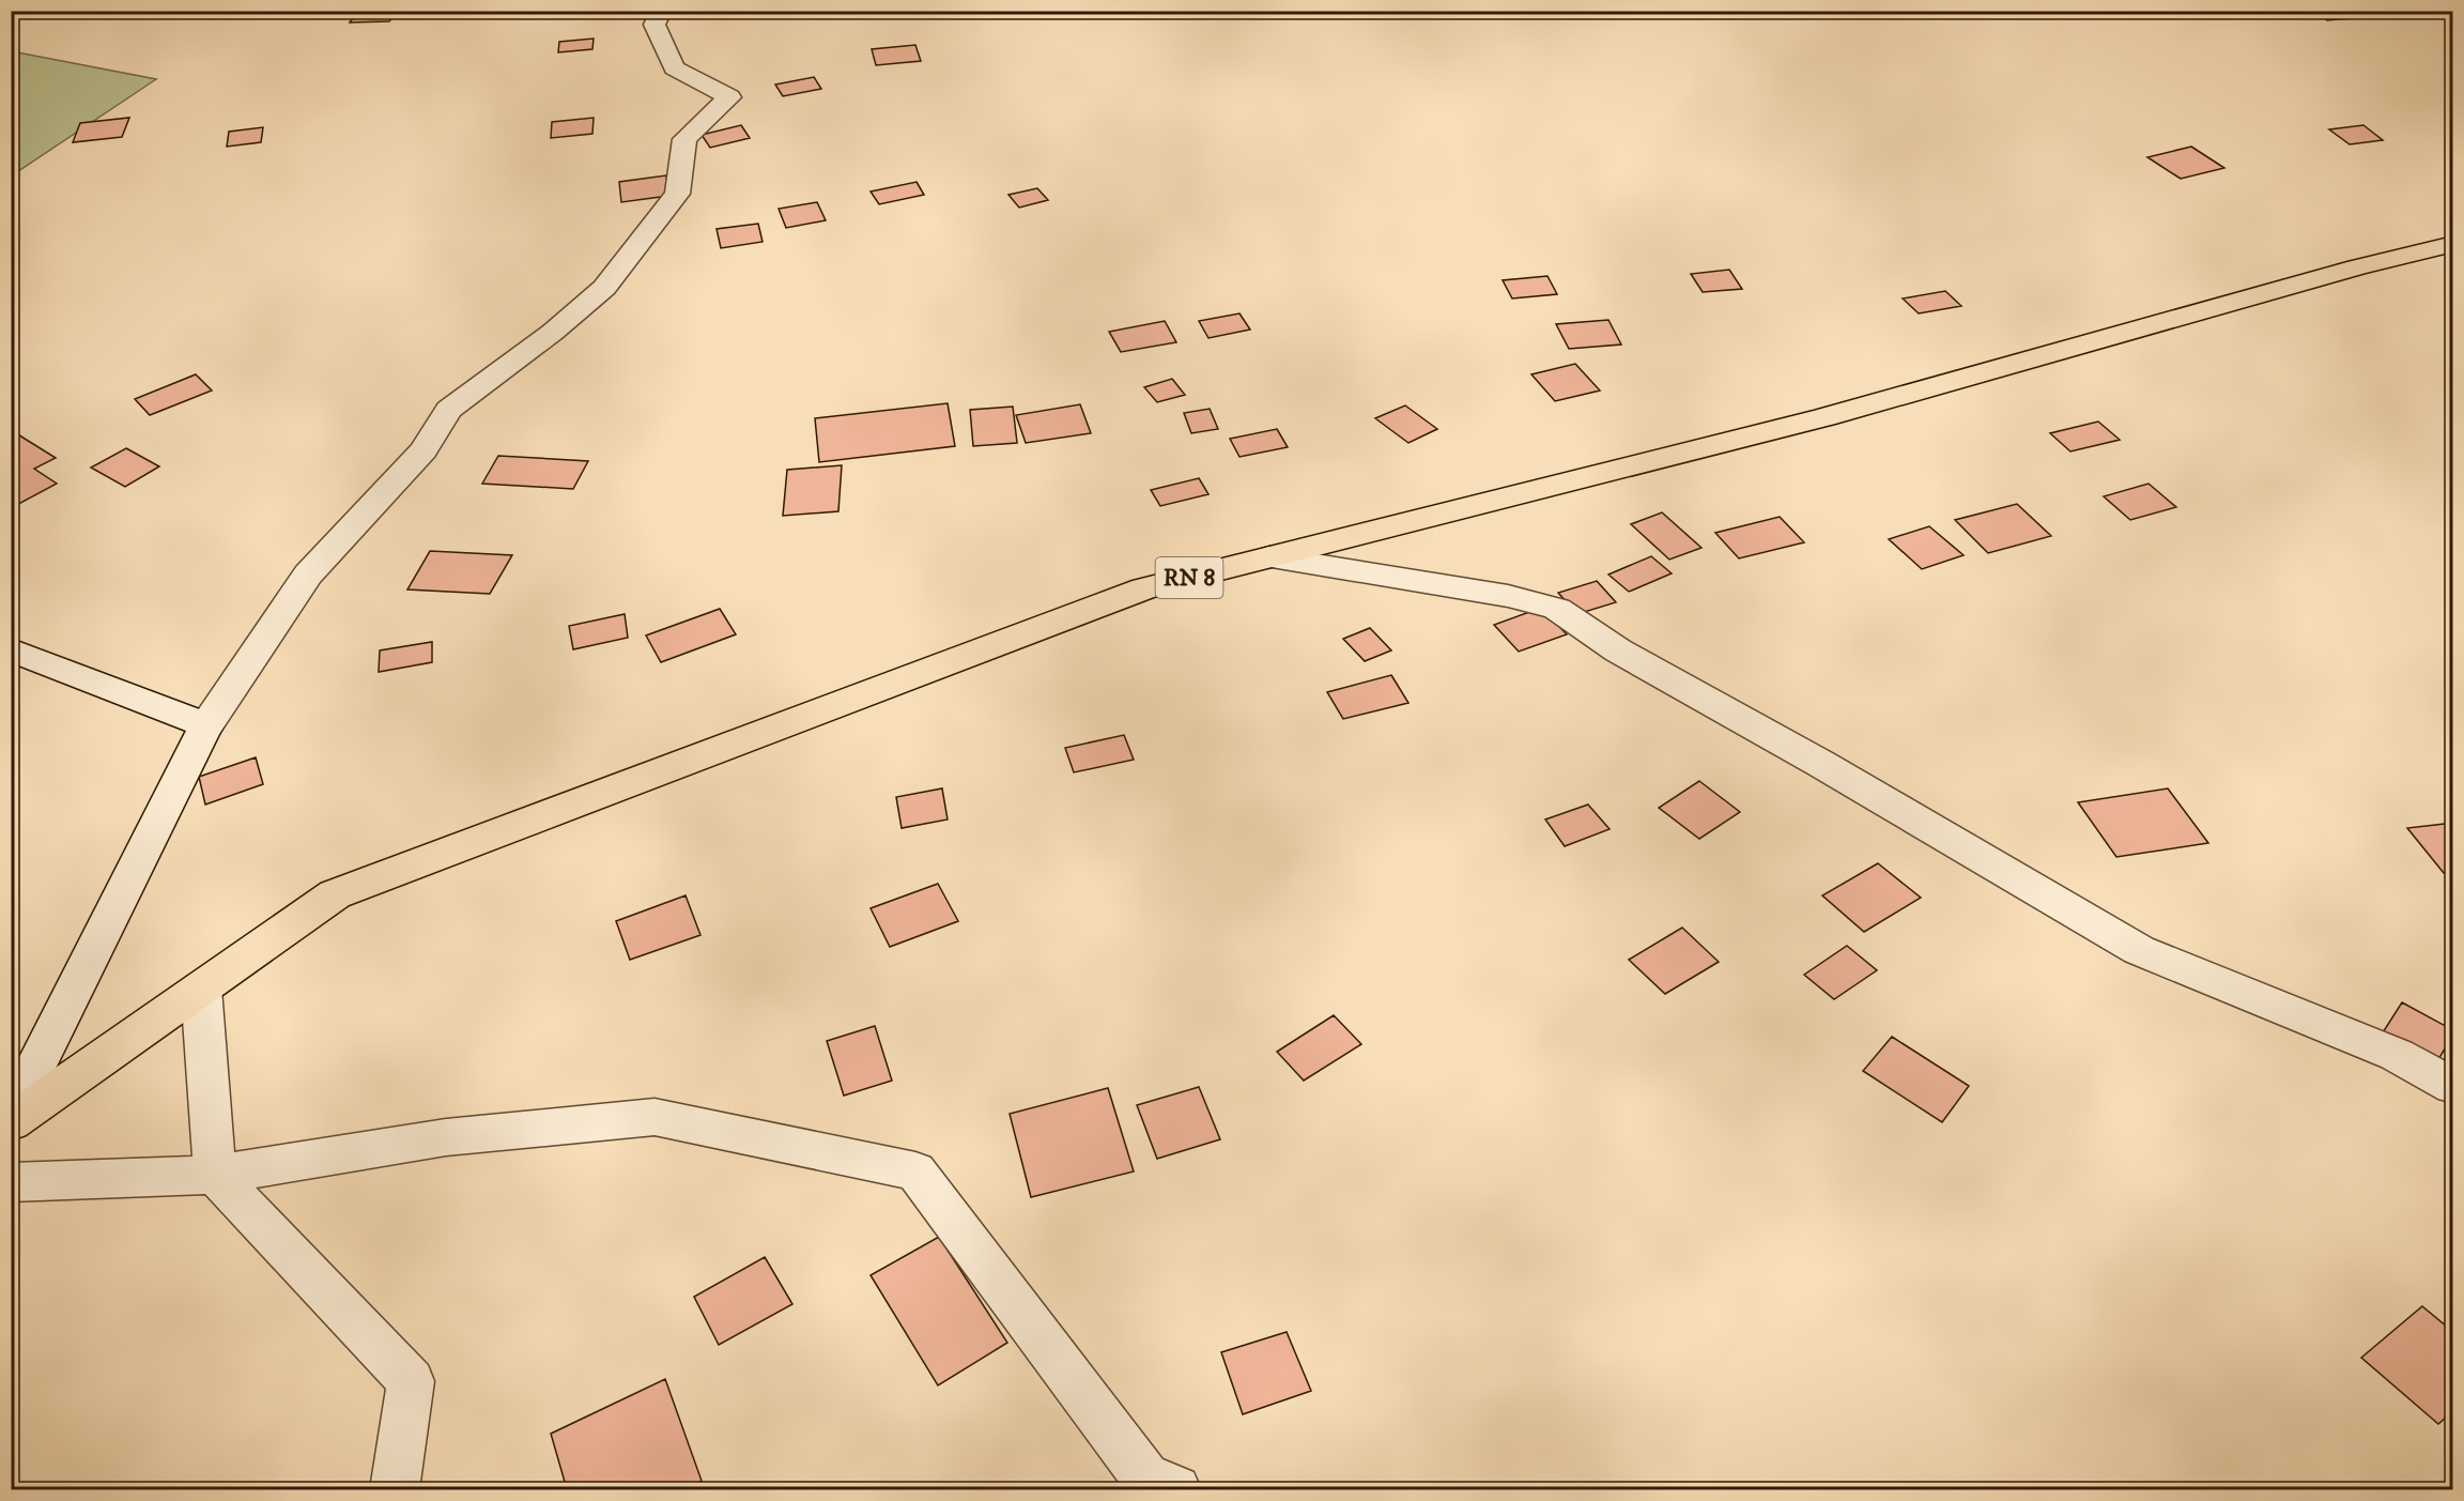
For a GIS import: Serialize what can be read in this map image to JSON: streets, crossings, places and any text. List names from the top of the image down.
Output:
{
  "streets": {
    "main road": ["RN 8"]
  }
}
